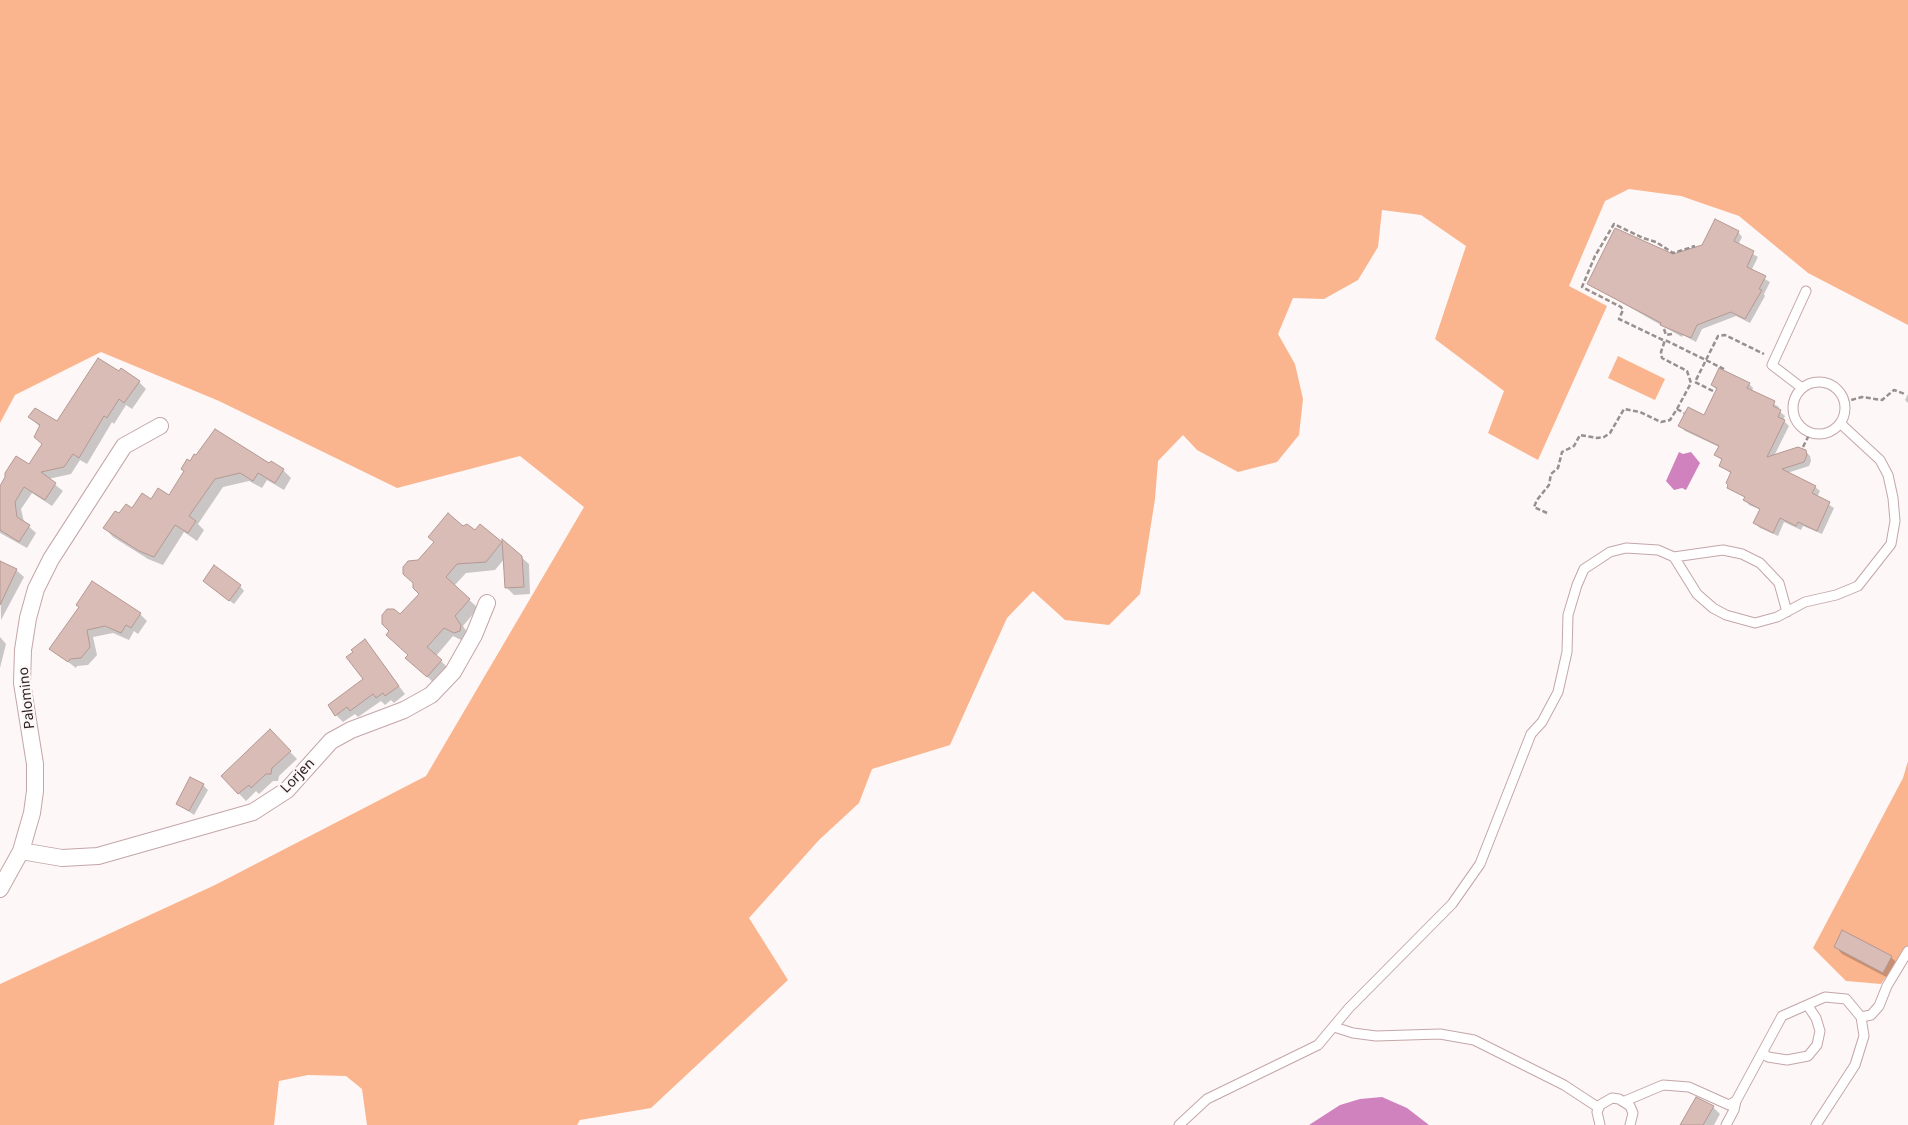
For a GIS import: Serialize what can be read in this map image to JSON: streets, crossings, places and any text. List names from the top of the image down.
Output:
{
  "streets": {
    "street": ["Palomino", "Lorjen"]
  },
  "crossings": [
    ["Palomino", "Lorjen"]
  ]
}
